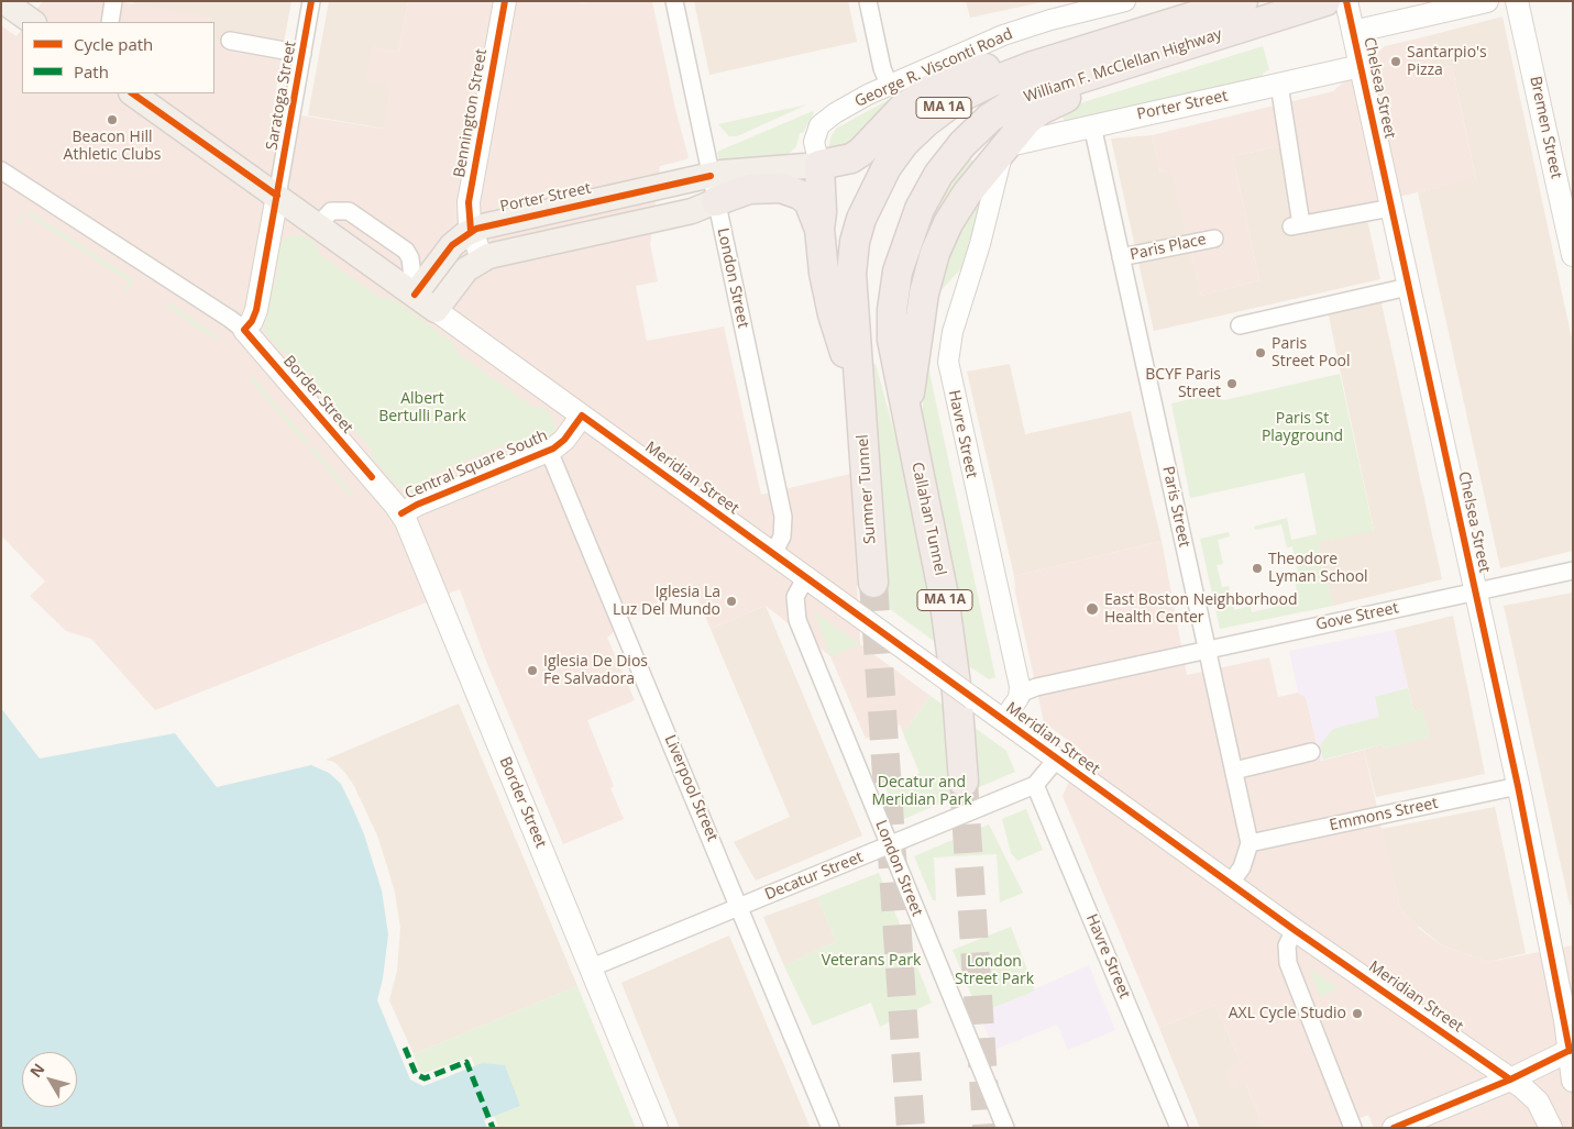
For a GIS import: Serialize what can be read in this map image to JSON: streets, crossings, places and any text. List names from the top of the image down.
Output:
{
  "streets": {
    "highway": [
      "William F. McClellan Highway",
      "MA 1A",
      "Sumner Tunnel",
      "Callahan Tunnel"
    ],
    "main road": [
      "Chelsea Street",
      "Porter Street",
      "Bennington Street",
      "Bremen Street",
      "Border Street",
      "Central Square South",
      "Meridian Street"
    ],
    "street": [
      "George R. Visconti Road",
      "Saratoga Street",
      "Paris Place",
      "London Street",
      "Havre Street",
      "Paris Street",
      "Gove Street",
      "Liverpool Street",
      "Emmons Street",
      "Decatur Street"
    ]
  },
  "crossings": [
    ["William F. McClellan Highway", "Sumner Tunnel"],
    ["William F. McClellan Highway", "Callahan Tunnel"],
    ["George R. Visconti Road", "Porter Street"],
    ["Chelsea Street", "Porter Street"],
    ["Chelsea Street", "Gove Street"],
    ["Chelsea Street", "Emmons Street"],
    ["Saratoga Street", "Meridian Street"],
    ["Porter Street", "Bennington Street"],
    ["Porter Street", "London Street"],
    ["Porter Street", "Havre Street"],
    ["Porter Street", "Meridian Street"],
    ["Porter Street", "Paris Street"],
    ["Paris Place", "Paris Street"],
    ["London Street", "Meridian Street"],
    ["London Street", "Decatur Street"],
    ["Border Street", "Central Square South"],
    ["Border Street", "Decatur Street"],
    ["Havre Street", "Gove Street"],
    ["Havre Street", "Decatur Street"],
    ["Central Square South", "Meridian Street"],
    ["Central Square South", "Liverpool Street"],
    ["Meridian Street", "Decatur Street"],
    ["Paris Street", "Gove Street"],
    ["Paris Street", "Emmons Street"],
    ["Liverpool Street", "Decatur Street"]
  ],
  "parks": [
    "Albert Bertulli Park",
    "Paris St Playground",
    "Decatur and Meridian Park",
    "Veterans Park",
    "London Street Park"
  ],
  "places": [
    "Santarpio's Pizza",
    "Beacon Hill Athletic Clubs",
    "Paris Street Pool",
    "BCYF Paris Street",
    "Theodore Lyman School",
    "Iglesia La Luz Del Mundo",
    "East Boston Neighborhood Health Center",
    "Iglesia De Dios Fe Salvadora",
    "AXL Cycle Studio"
  ],
  "legend": ["Cycle path", "Path"],
  "north": "top left"
}
